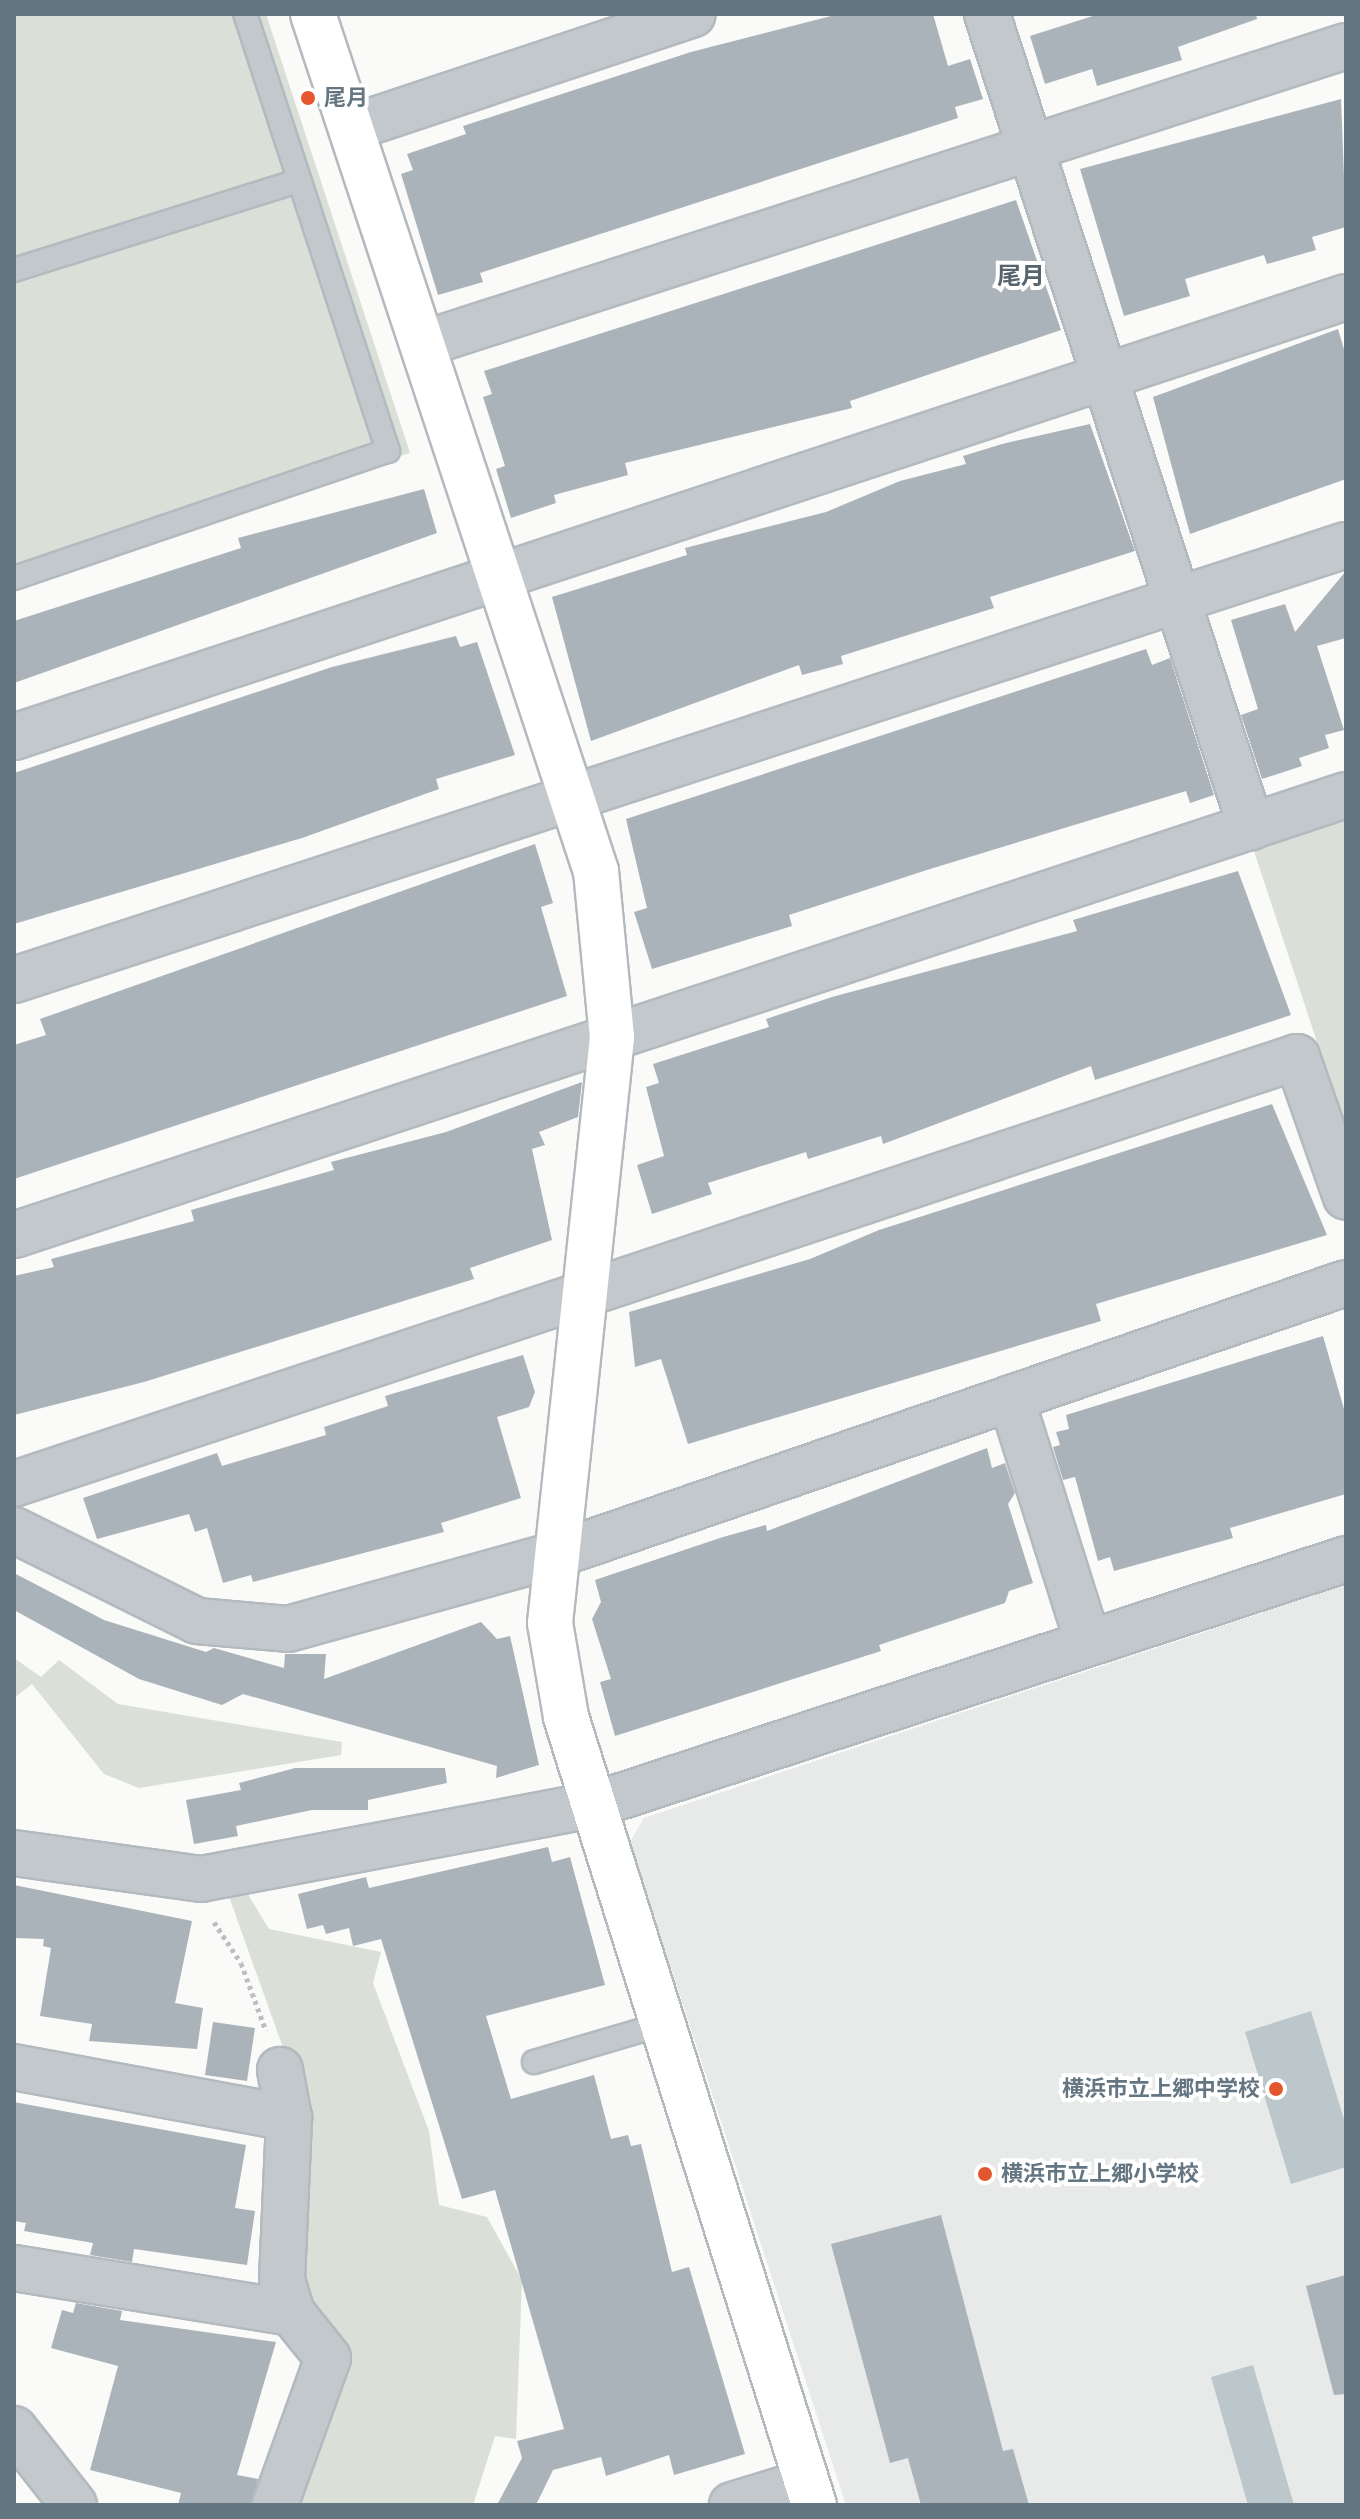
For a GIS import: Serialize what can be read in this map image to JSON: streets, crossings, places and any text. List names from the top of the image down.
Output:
{
  "districts": ["尾月"],
  "places": ["尾月", "横浜市立上郷中学校", "横浜市立上郷小学校"]
}
